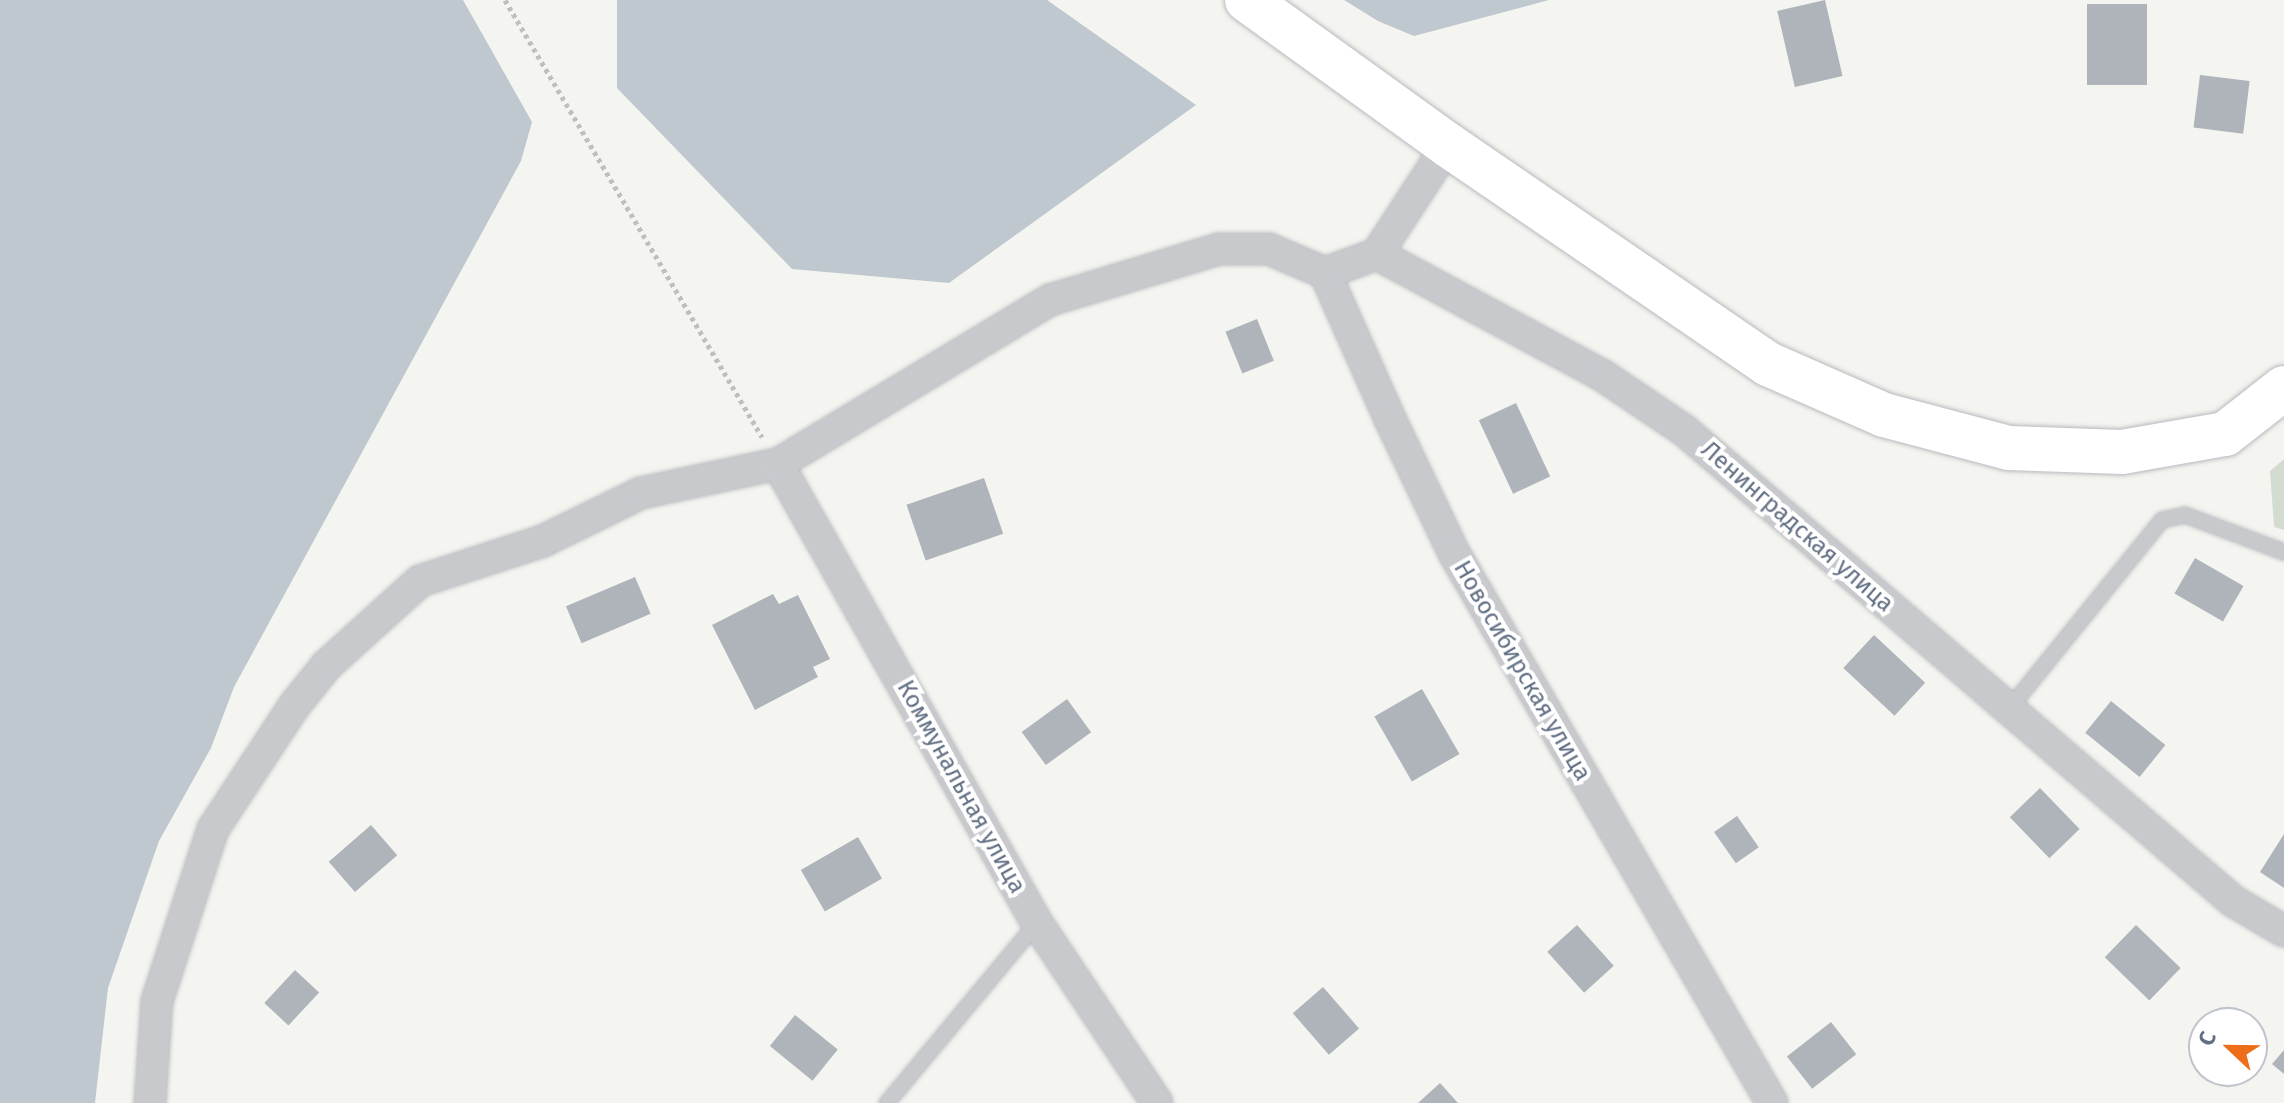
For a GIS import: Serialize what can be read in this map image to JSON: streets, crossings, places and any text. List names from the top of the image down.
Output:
{
  "streets": {
    "street": ["Ленинградская улица", "Новосибирская улица", "Коммунальная улица"]
  },
  "north": "left"
}
